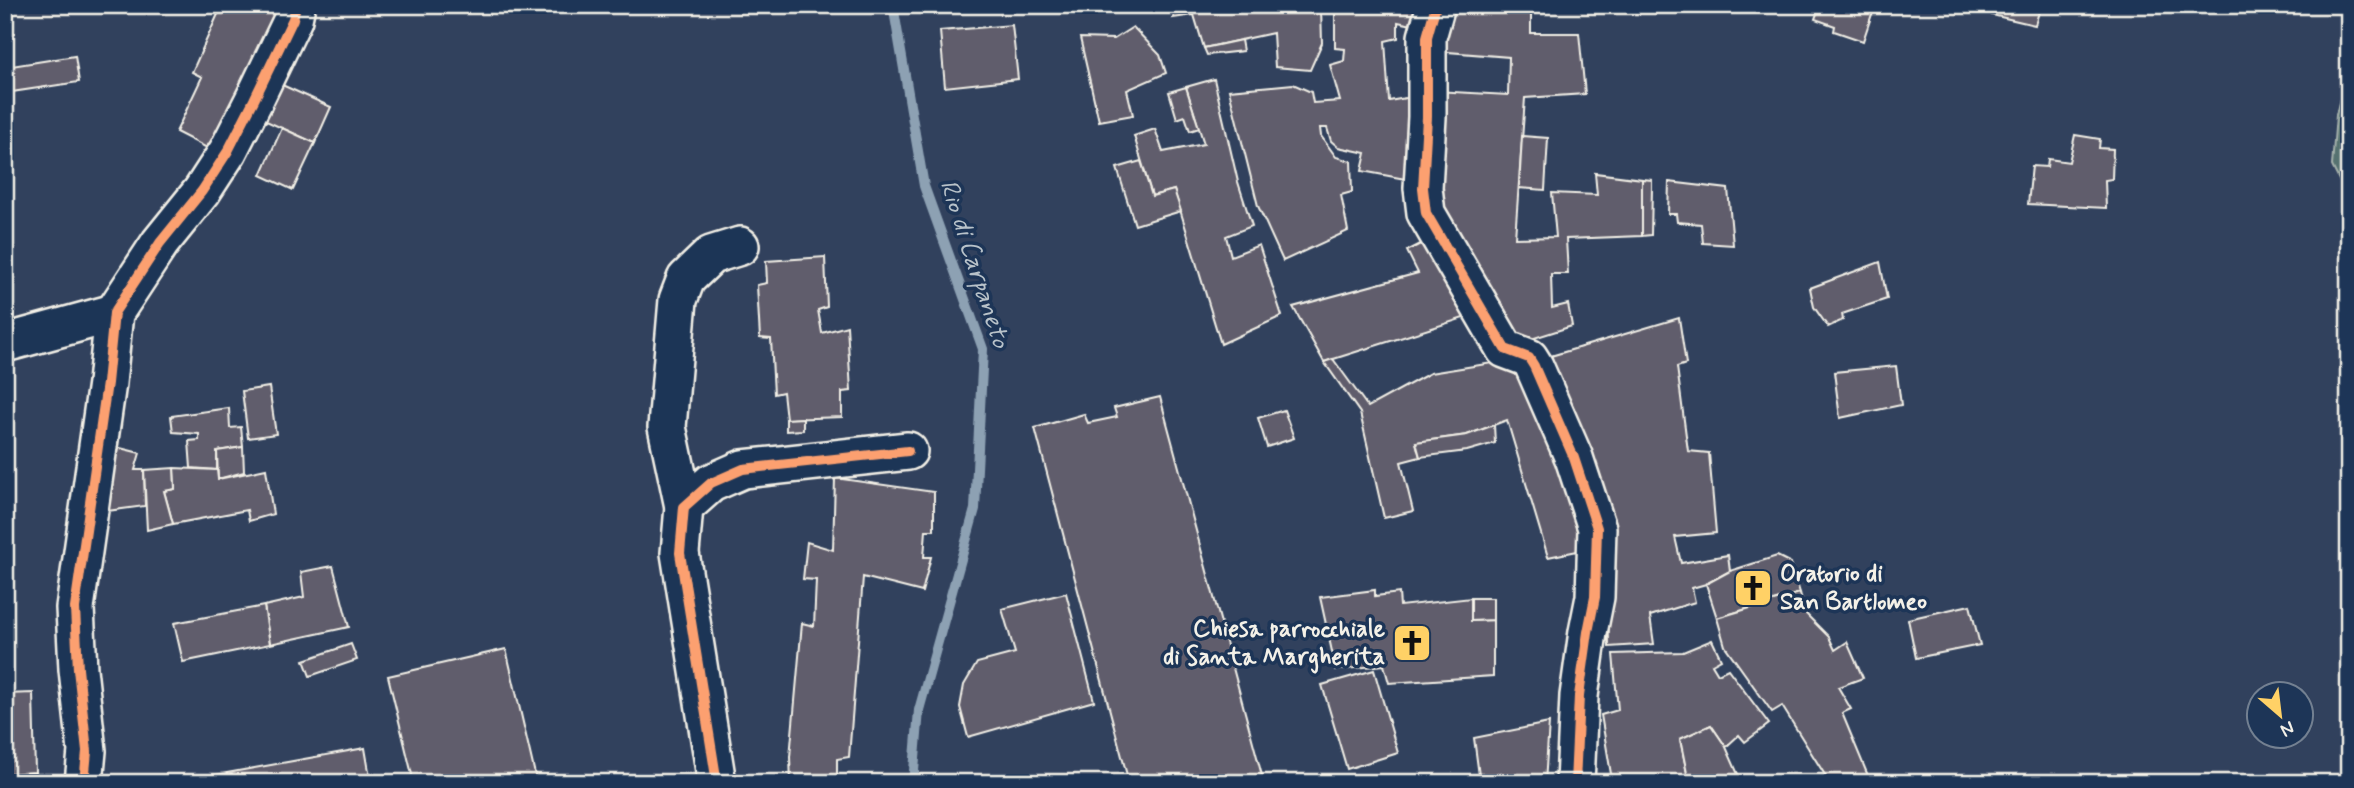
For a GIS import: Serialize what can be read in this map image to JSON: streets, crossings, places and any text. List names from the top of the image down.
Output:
{
  "water": ["Rio di Carpaneto"],
  "places": {
    "church": ["Oratorio di San Bartlomeo", "Chiesa parrocchiale di Santa Margherita"]
  },
  "north": "bottom right"
}
